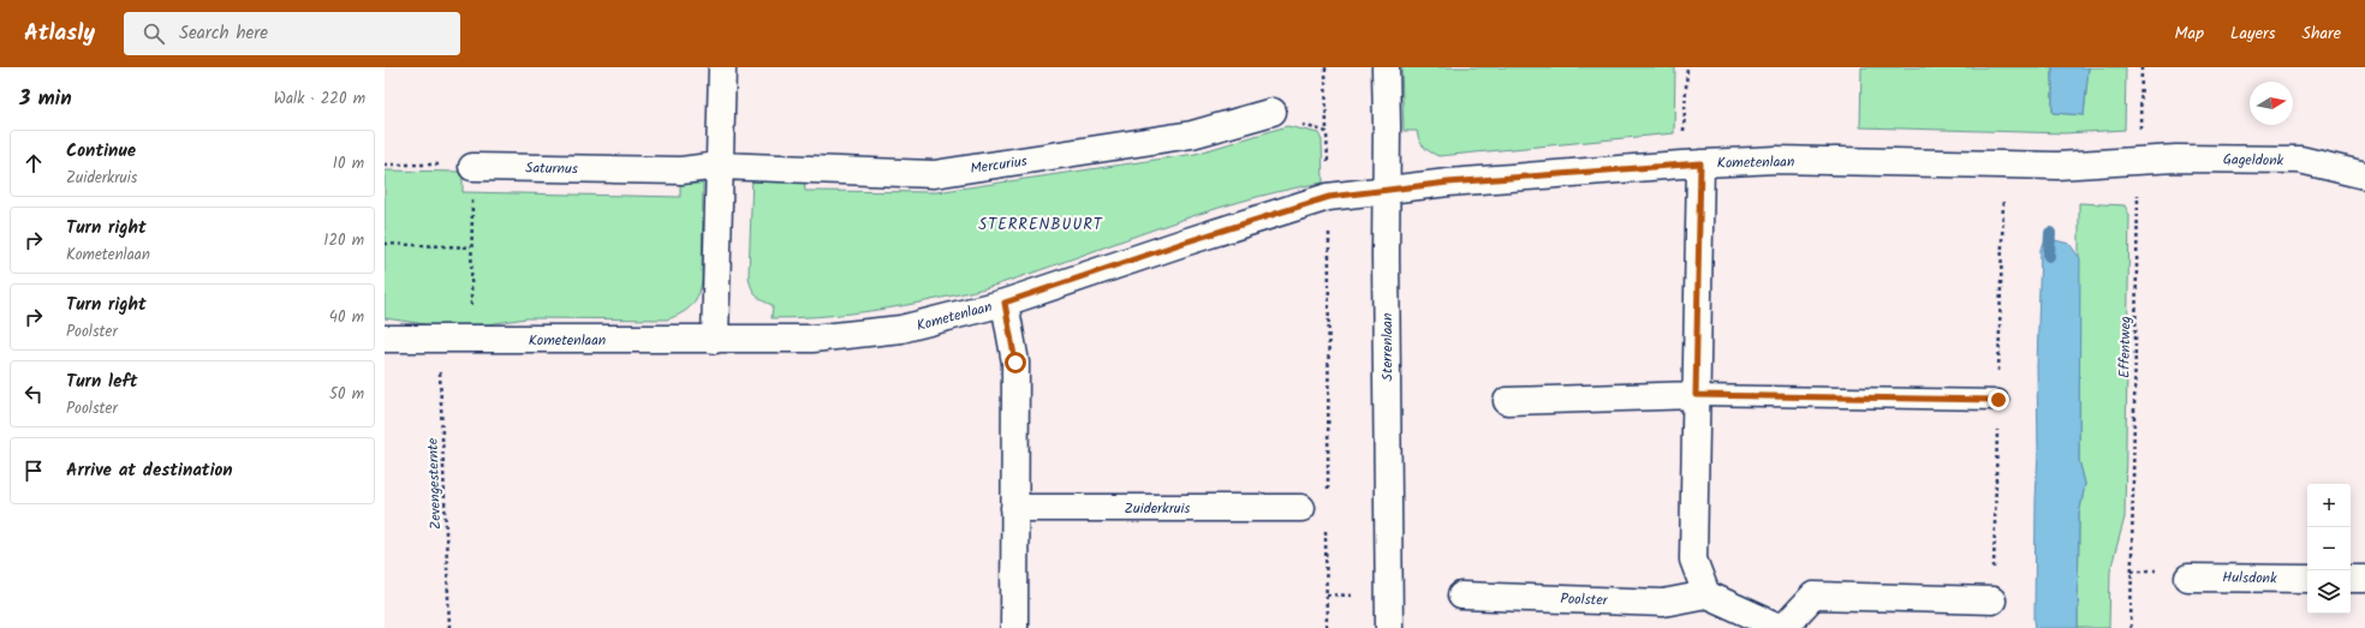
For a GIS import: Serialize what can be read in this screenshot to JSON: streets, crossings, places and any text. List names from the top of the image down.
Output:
{
  "streets": {
    "street": [
      "Gageldonk",
      "Kometenlaan",
      "Mercurius",
      "Saturnus",
      "Sterrenlaan",
      "Zuiderkruis",
      "Hulsdonk",
      "Poolster"
    ],
    "path": ["Effentweg", "Zevengesternte"]
  },
  "crossings": [
    ["Gageldonk", "Kometenlaan"],
    ["Gageldonk", "Effentweg"],
    ["Kometenlaan", "Sterrenlaan"],
    ["Kometenlaan", "Effentweg"],
    ["Kometenlaan", "Zevengesternte"],
    ["Mercurius", "Saturnus"]
  ],
  "districts": ["STERRENBUURT"],
  "north": "right",
  "page": {
    "header": "Atlasly",
    "search": "Search here",
    "nav": ["Map", "Layers", "Share"],
    "heading": ["3 min", "Walk · 220 m"],
    "list": [
      ["Continue", "Zuiderkruis", "10 m"],
      ["Turn right", "Kometenlaan", "120 m"],
      ["Turn right", "Poolster", "40 m"],
      ["Turn left", "Poolster", "50 m"],
      "Arrive at destination"
    ],
    "map_buttons": ["+", "−"]
  }
}
